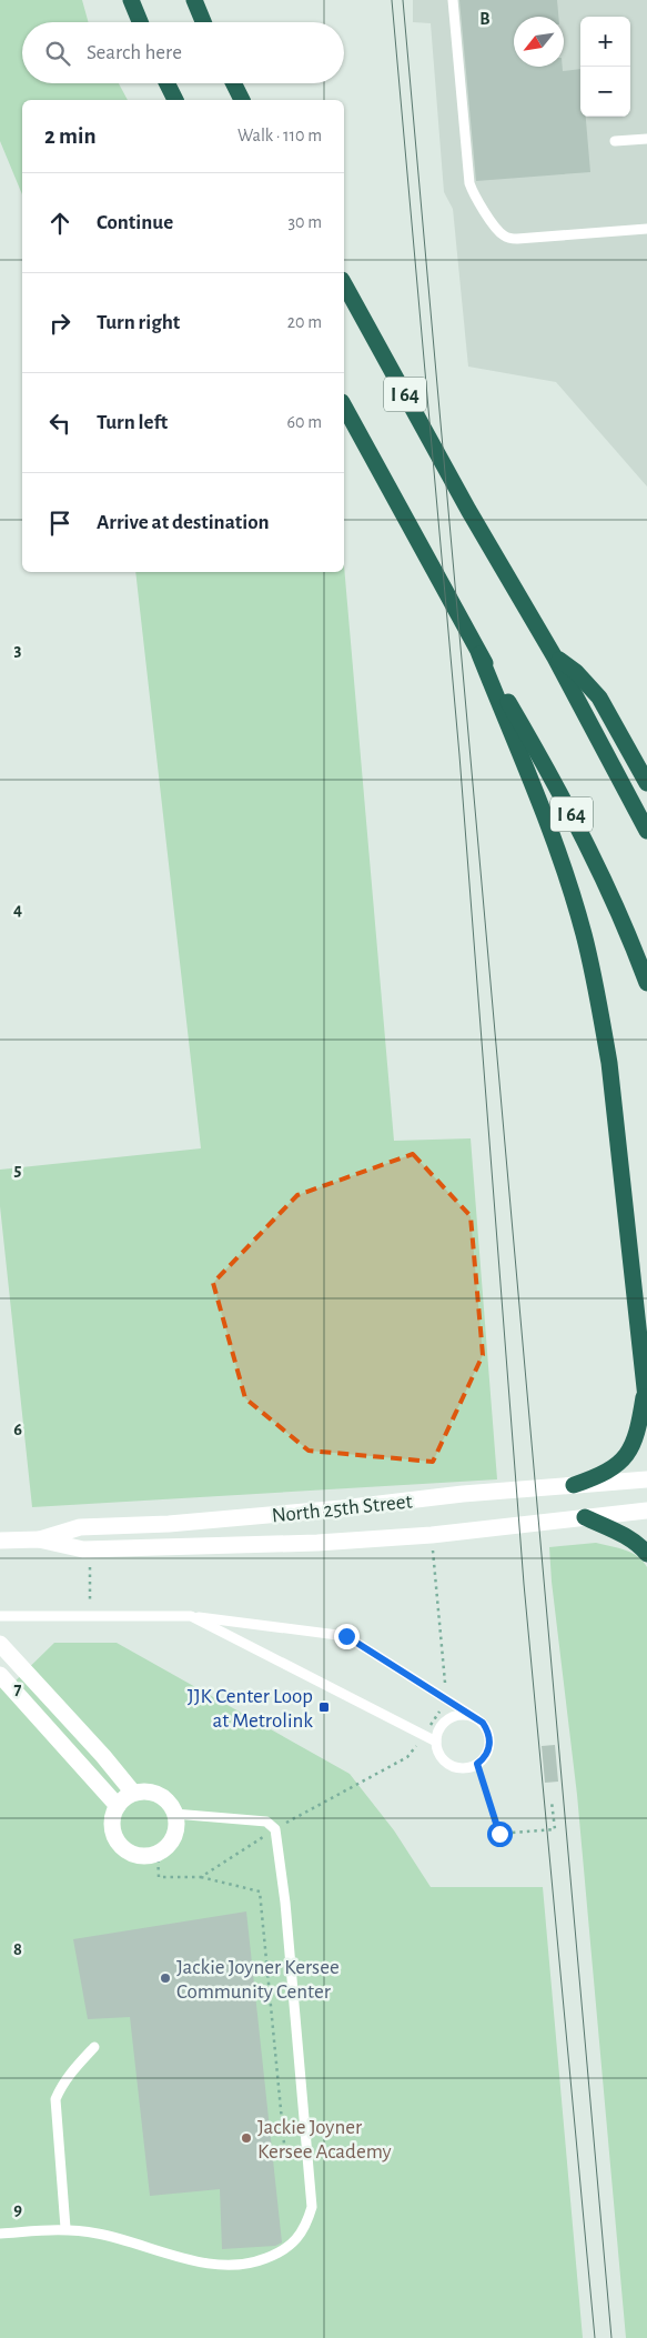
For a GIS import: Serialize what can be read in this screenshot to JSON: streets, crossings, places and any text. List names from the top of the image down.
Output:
{
  "streets": {
    "highway": ["I 64"],
    "main road": ["North 25th Street"]
  },
  "places": {
    "transit": ["JJK Center Loop at Metrolink"],
    "other": ["Jackie Joyner Kersee Community Center", "Jackie Joyner Kersee Academy"]
  },
  "north": "bottom left",
  "page": {
    "map_buttons": ["+", "−"],
    "search": "Search here",
    "heading": ["2 min", "Walk · 110 m"],
    "list": [
      ["Continue", "30 m"],
      ["Turn right", "20 m"],
      ["Turn left", "60 m"],
      "Arrive at destination"
    ]
  },
  "grid": {
    "columns": ["B"],
    "rows": [
      "3",
      "4",
      "5",
      "6",
      "7",
      "8",
      "9"
    ]
  }
}
